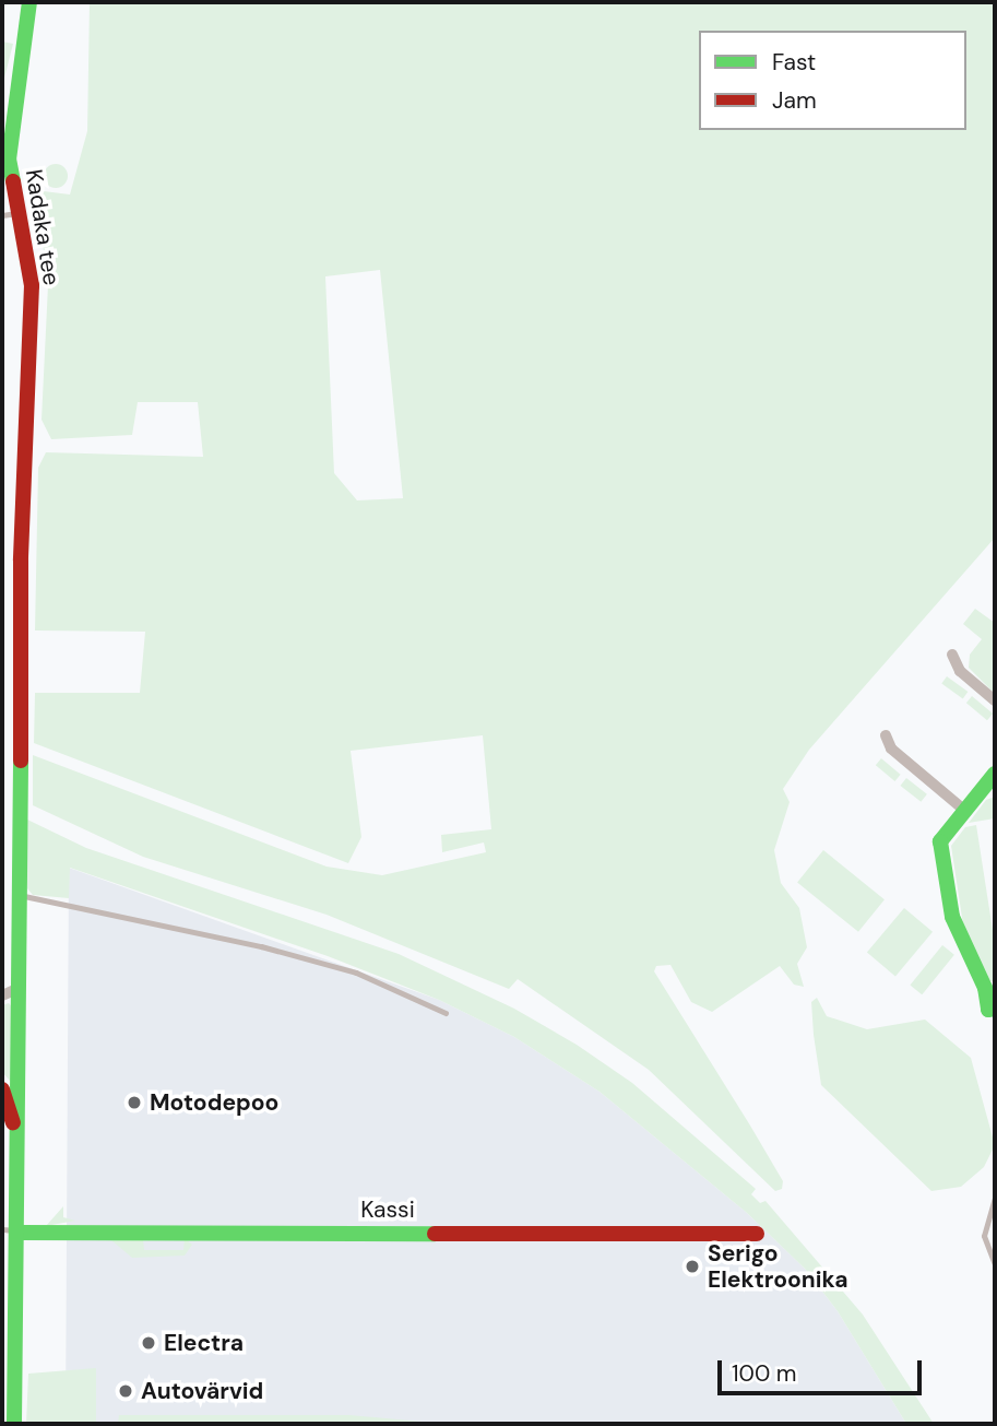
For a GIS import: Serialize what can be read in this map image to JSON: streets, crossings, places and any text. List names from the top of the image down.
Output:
{
  "streets": {
    "street": ["Kadaka tee", "Kassi"]
  },
  "crossings": [
    ["Kadaka tee", "Kassi"]
  ],
  "places": [
    "Motodepoo",
    "Serigo Elektroonika",
    "Electra",
    "Autovärvid"
  ],
  "legend": ["Fast", "Jam"],
  "scale_bar": "100 m"
}
